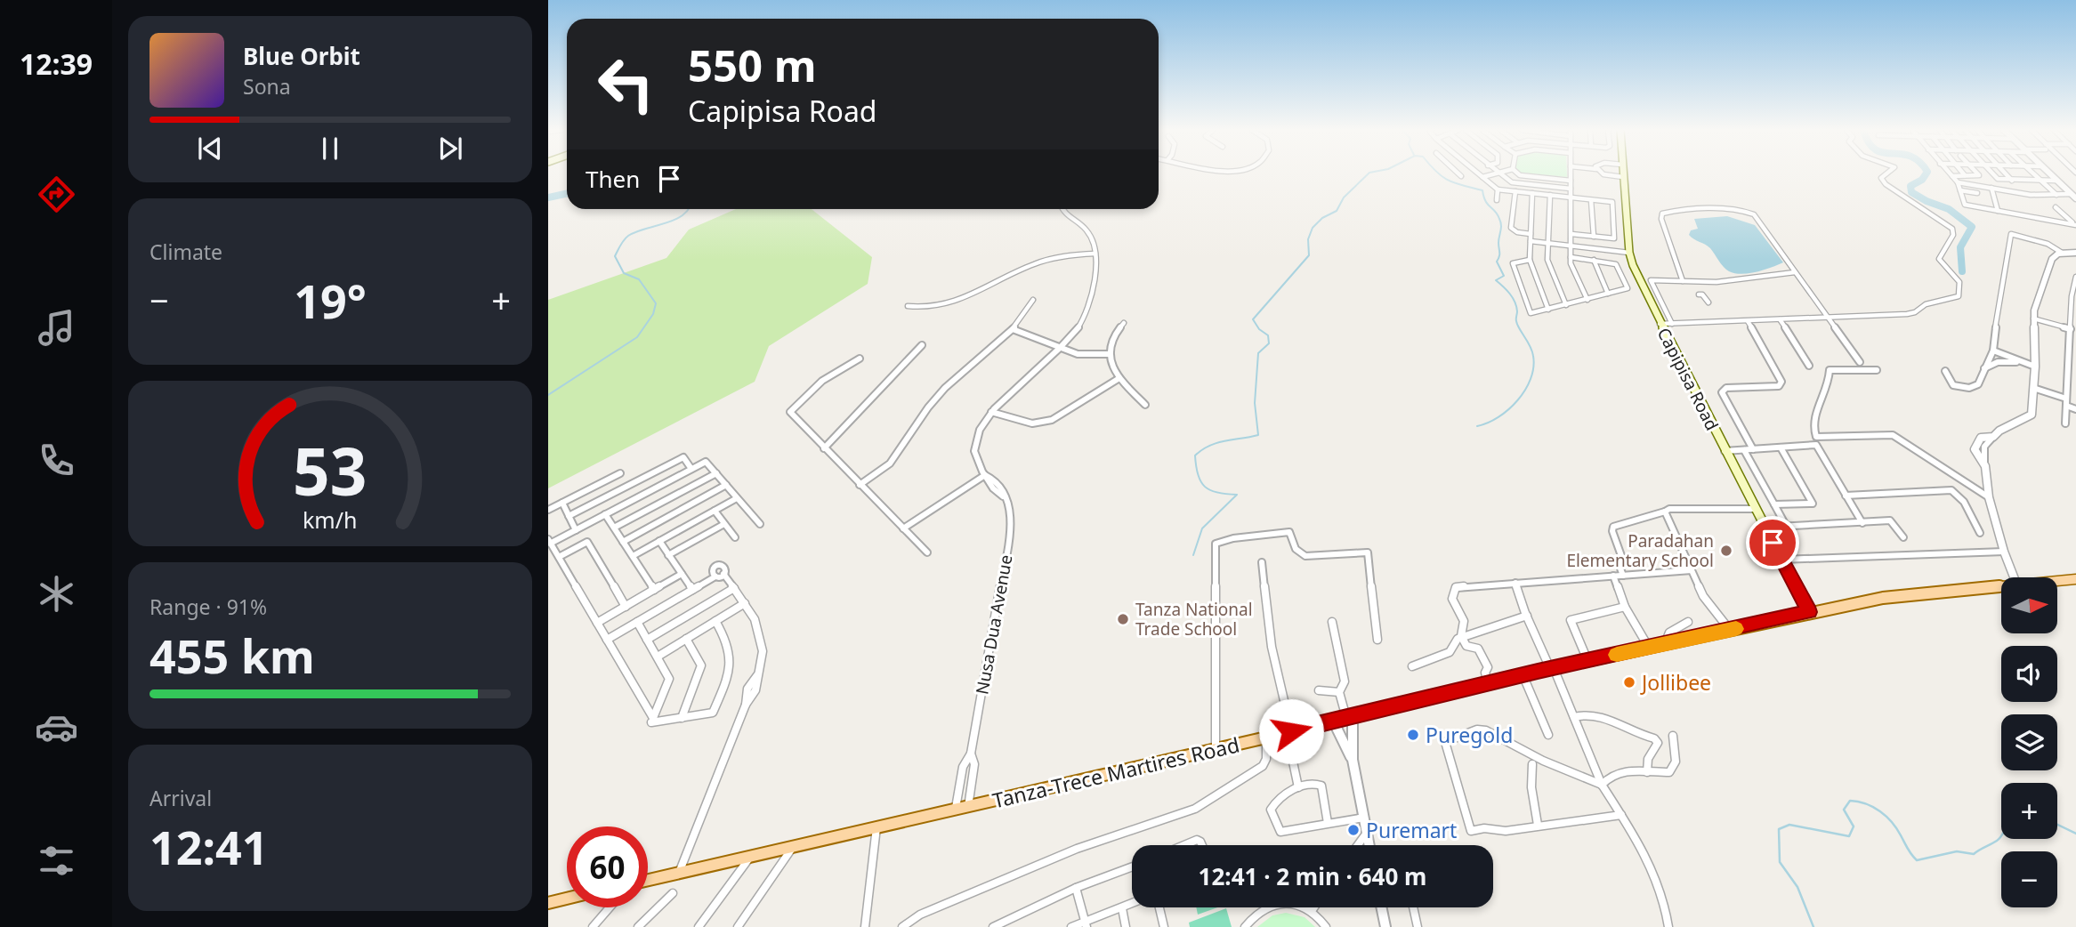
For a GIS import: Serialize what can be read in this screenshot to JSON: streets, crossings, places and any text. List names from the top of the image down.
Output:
{
  "streets": {
    "main road": ["Capipisa Road", "Tanza-Trece Martires Road"],
    "street": ["Nusa Dua Avenue"]
  },
  "crossings": [
    ["Capipisa Road", "Tanza-Trece Martires Road"],
    ["Nusa Dua Avenue", "Tanza-Trece Martires Road"]
  ],
  "places": [
    "Paradahan Elementary School",
    "Tanza National Trade School",
    "Jollibee",
    "Puregold",
    "Puremart"
  ],
  "north": "right",
  "page": {
    "tabs": "12:39",
    "turn": ["550 m", "Capipisa Road"],
    "song": ["Blue Orbit", "Sona"],
    "then": "Then",
    "tile": [
      "Climate",
      ["Range · 91%", "455 km"],
      ["Arrival", "12:41"]
    ],
    "heat": ["−", "19°", "+"],
    "map_buttons": ["+", "−"],
    "limit": "60",
    "trip": "12:41 · 2 min · 640 m",
    "gauge": ["53", "km/h"]
  }
}
